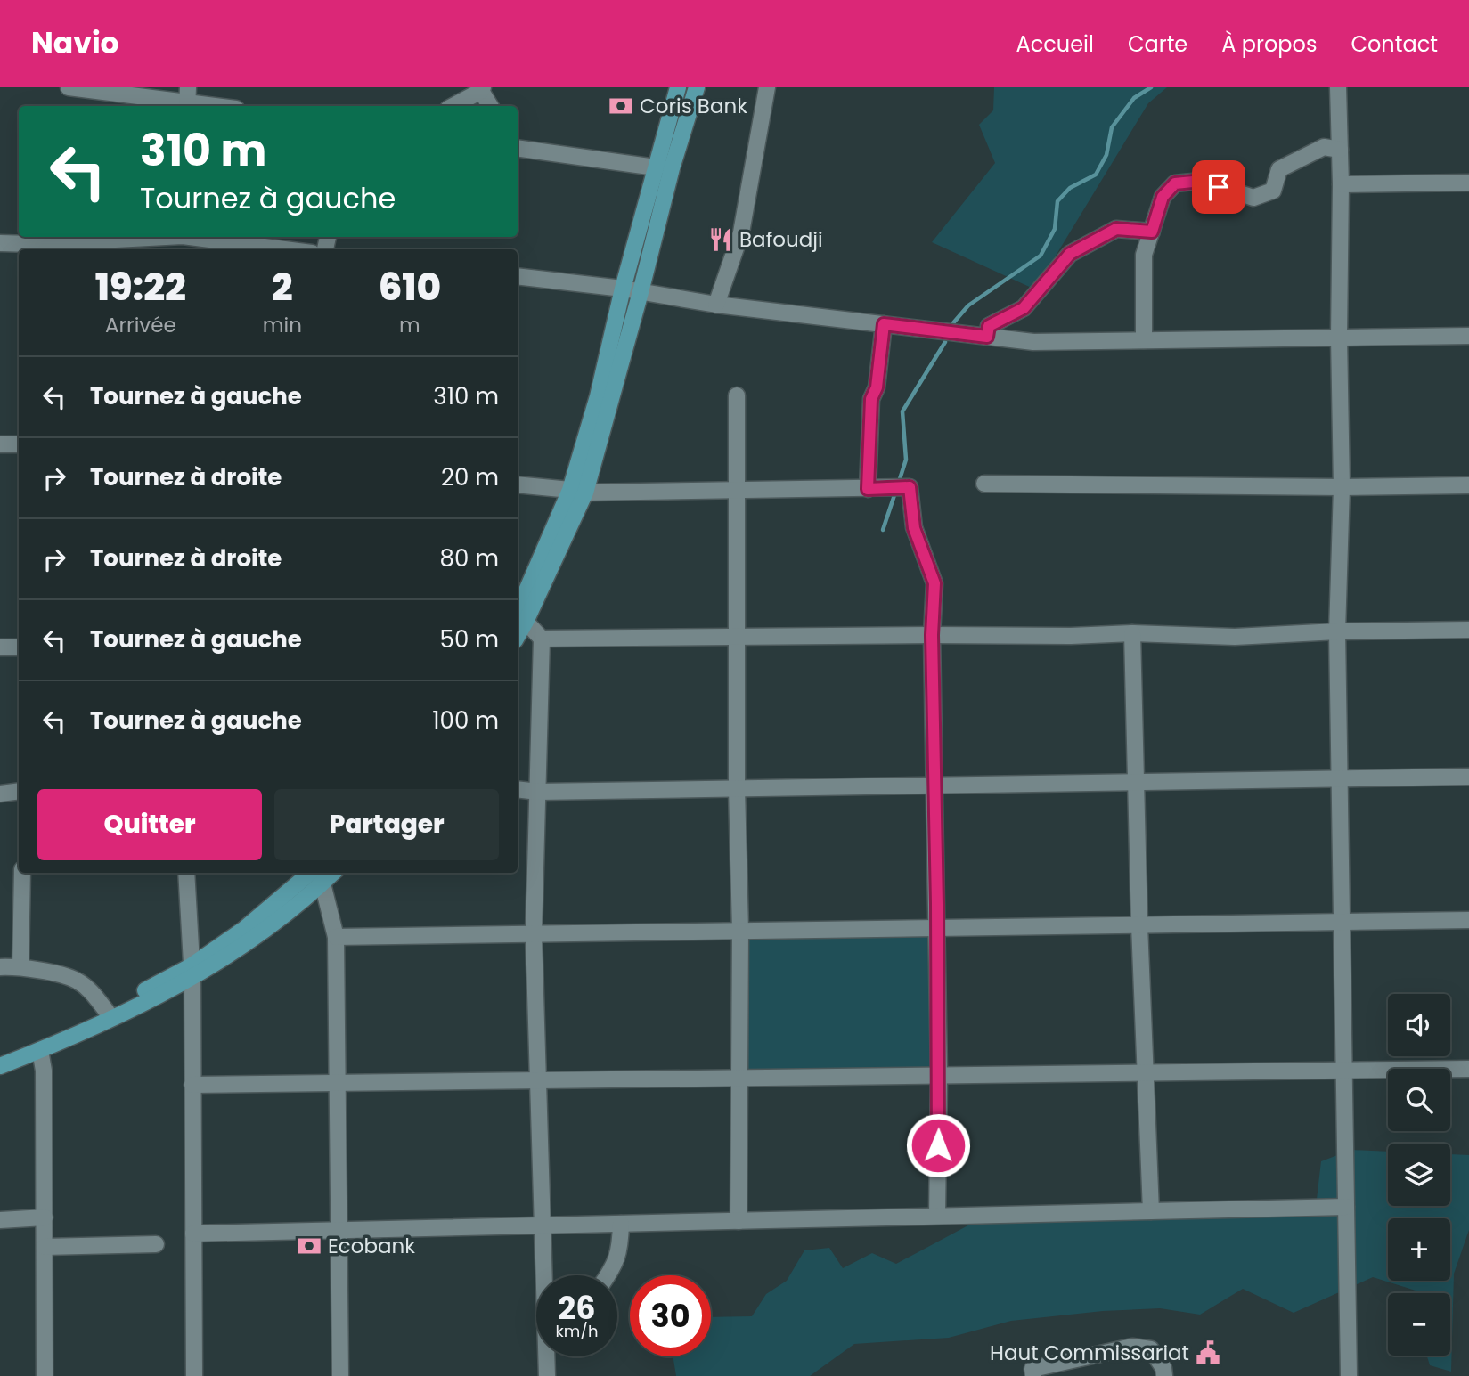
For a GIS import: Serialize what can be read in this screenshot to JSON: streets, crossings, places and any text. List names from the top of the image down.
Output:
{
  "places": {
    "bank": ["Coris Bank", "Ecobank"],
    "restaurant": ["Bafoudji"],
    "public building": ["Haut Commissariat"]
  },
  "page": {
    "header": "Navio",
    "nav": [
      "Accueil",
      "Carte",
      "À propos",
      "Contact"
    ],
    "turn": ["310 m", "Tournez à gauche"],
    "eta": [
      "19:22",
      "Arrivée",
      "2",
      "min",
      "610",
      "m"
    ],
    "list": [
      {
        "name": "Tournez à gauche",
        "value": "310 m"
      },
      {
        "name": "Tournez à droite",
        "value": "20 m"
      },
      {
        "name": "Tournez à droite",
        "value": "80 m"
      },
      {
        "name": "Tournez à gauche",
        "value": "50 m"
      },
      {
        "name": "Tournez à gauche",
        "value": "100 m"
      }
    ],
    "buttons": ["Quitter", "Partager"],
    "map_buttons": ["+", "−"],
    "speed": "26 km/h",
    "limit": "30"
  }
}
